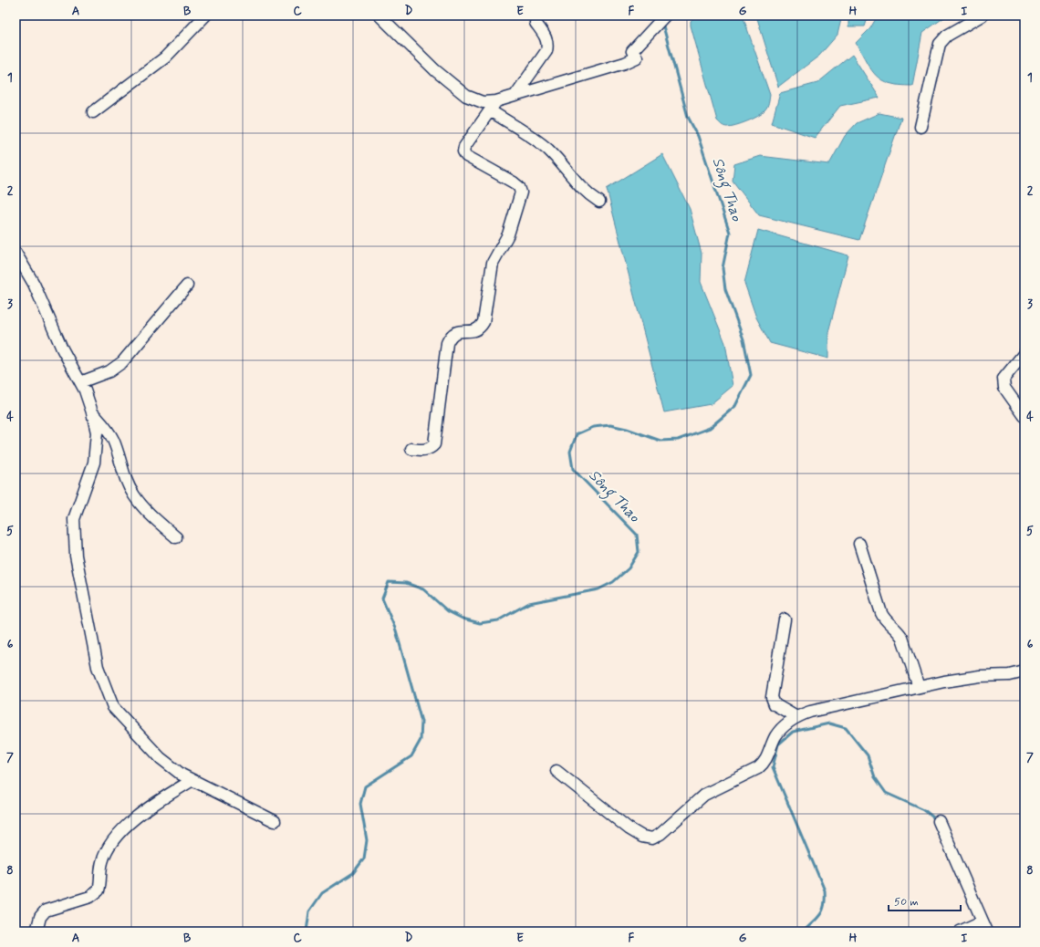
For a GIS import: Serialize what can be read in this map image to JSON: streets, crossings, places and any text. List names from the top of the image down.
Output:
{
  "water": ["Sông Thao"],
  "scale_bar": "50 m",
  "grid": {
    "columns": [
      "A",
      "B",
      "C",
      "D",
      "E",
      "F",
      "G",
      "H",
      "I"
    ],
    "rows": [
      "1",
      "2",
      "3",
      "4",
      "5",
      "6",
      "7",
      "8"
    ]
  }
}
